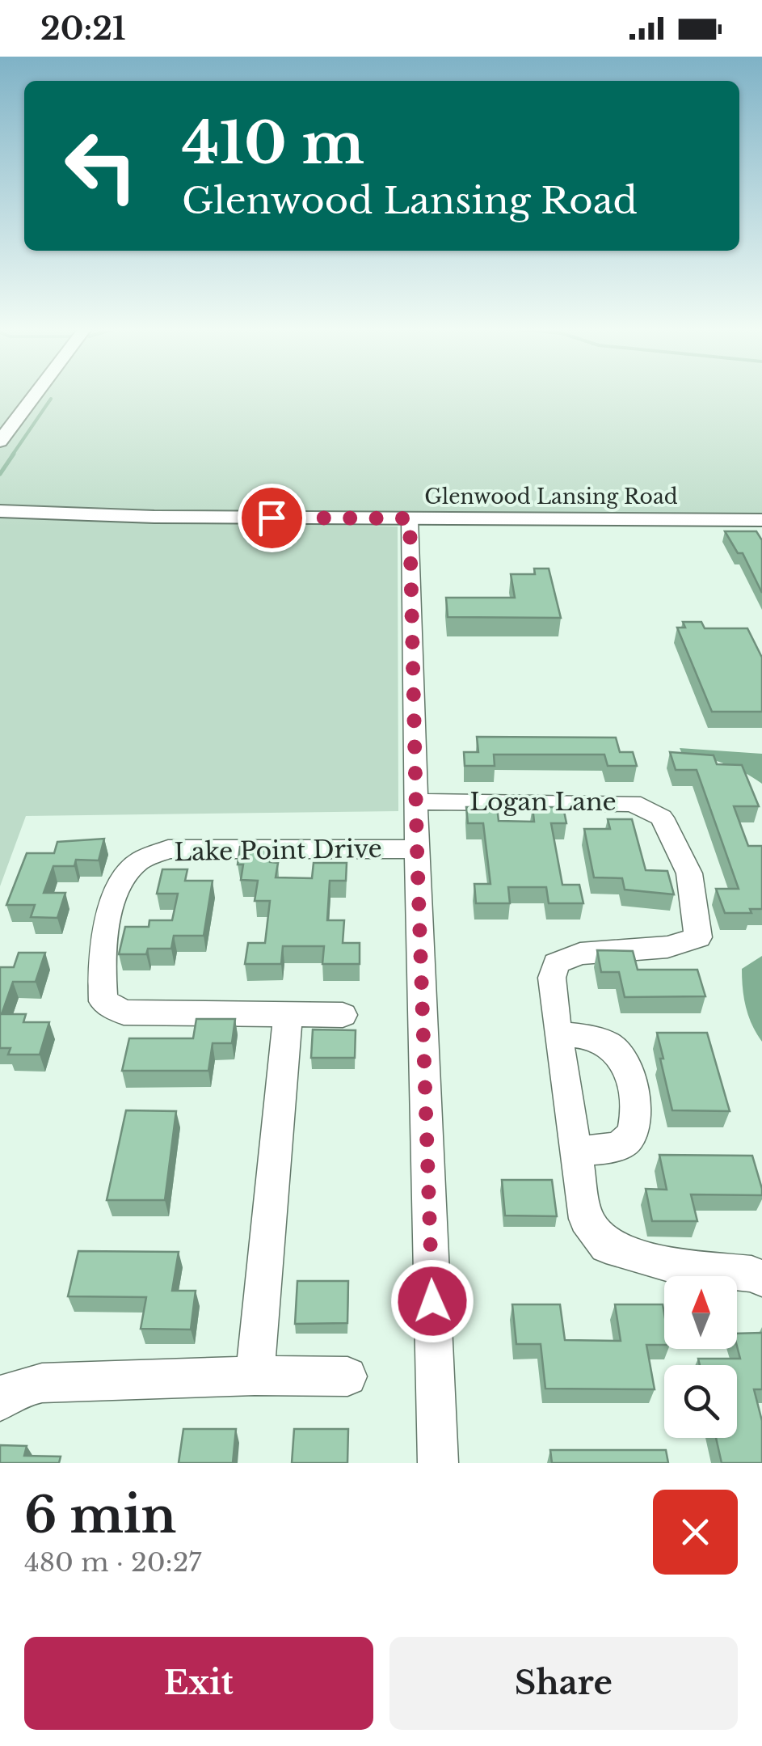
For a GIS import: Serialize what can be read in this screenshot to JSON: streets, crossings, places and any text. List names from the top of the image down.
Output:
{
  "streets": {
    "main road": ["Glenwood Lansing Road"],
    "street": ["Logan Lane", "Lake Point Drive"]
  },
  "north": "top",
  "page": {
    "status": "20:21",
    "turn": ["410 m", "Glenwood Lansing Road"],
    "heading": ["6 min", "480 m · 20:27"],
    "buttons": ["Exit", "Share"]
  }
}
